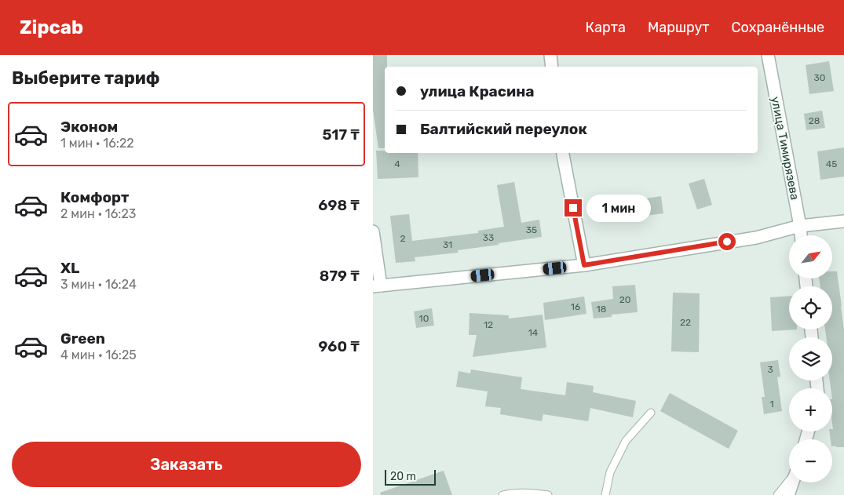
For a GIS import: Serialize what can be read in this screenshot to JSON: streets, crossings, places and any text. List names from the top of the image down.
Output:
{
  "streets": {
    "street": ["улица Тимирязева"]
  },
  "house_numbers": [
    "30",
    "28",
    "4",
    "45",
    "35",
    "33",
    "2",
    "31",
    "20",
    "16",
    "18",
    "10",
    "22",
    "12",
    "14",
    "3",
    "1"
  ],
  "scale_bar": "20 m",
  "north": "top right",
  "page": {
    "header": "Zipcab",
    "nav": ["Карта", "Маршрут", "Сохранённые"],
    "heading": "Выберите тариф",
    "banner": ["улица Красина", "Балтийский переулок"],
    "list": [
      {
        "name": "Эконом",
        "note": "1 мин · 16:22",
        "value": "517 ₸"
      },
      {
        "name": "Комфорт",
        "note": "2 мин · 16:23",
        "value": "698 ₸"
      },
      {
        "name": "XL",
        "note": "3 мин · 16:24",
        "value": "879 ₸"
      },
      {
        "name": "Green",
        "note": "4 мин · 16:25",
        "value": "960 ₸"
      }
    ],
    "bubble": "1 мин",
    "map_buttons": ["+", "−"],
    "buttons": "Заказать",
    "scale": "20 m"
  }
}
